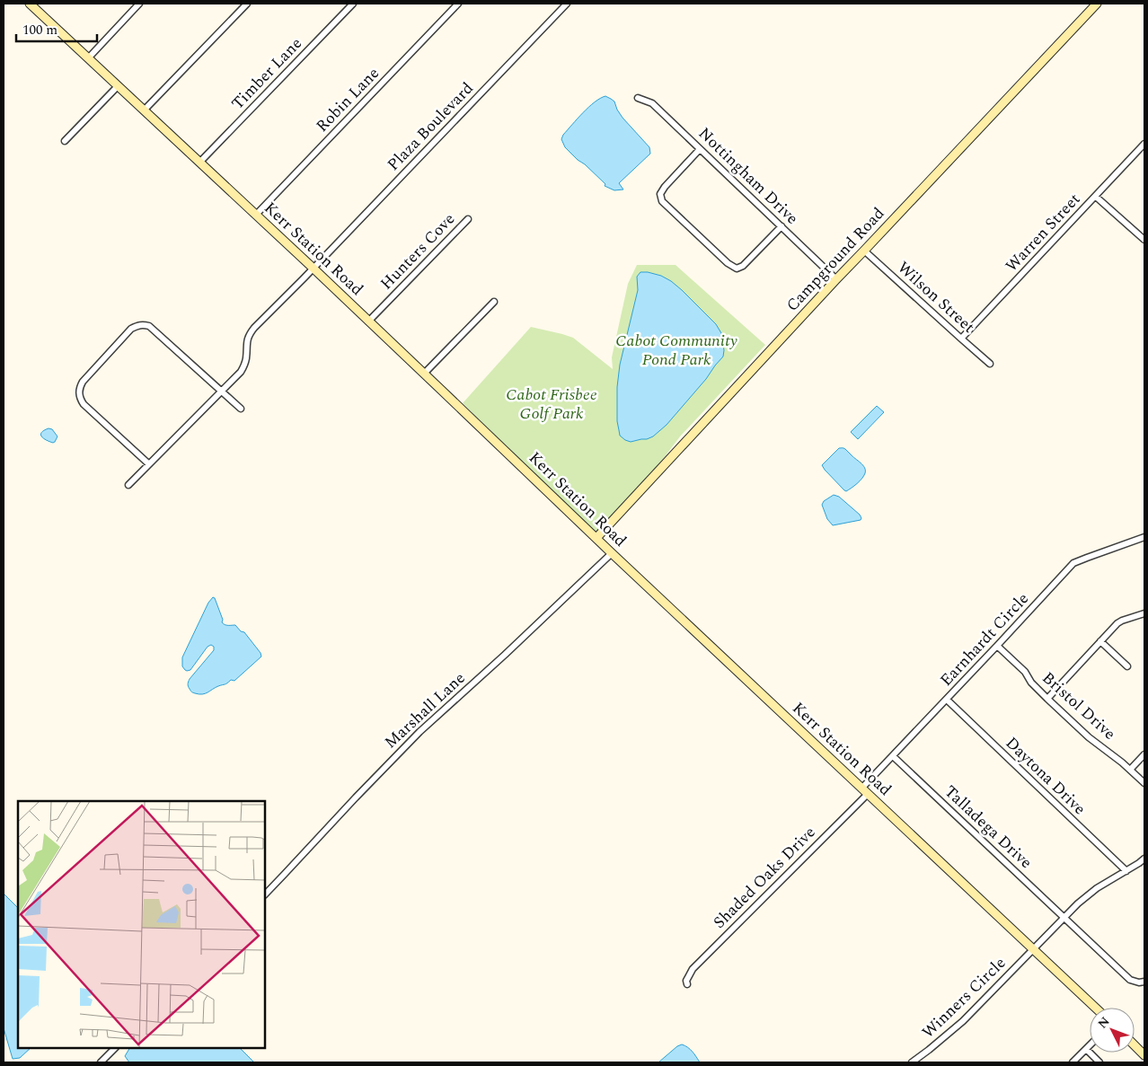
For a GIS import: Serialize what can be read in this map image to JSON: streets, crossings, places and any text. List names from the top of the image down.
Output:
{
  "streets": {
    "street": [
      "Timber Lane",
      "Robin Lane",
      "Plaza Boulevard",
      "Nottingham Drive",
      "Warren Street",
      "Kerr Station Road",
      "Hunters Cove",
      "Campground Road",
      "Wilson Street",
      "Earnhardt Circle",
      "Bristol Drive",
      "Marshall Lane",
      "Daytona Drive",
      "Talladega Drive",
      "Shaded Oaks Drive",
      "Winners Circle"
    ]
  },
  "crossings": [
    ["Timber Lane", "Kerr Station Road"],
    ["Robin Lane", "Kerr Station Road"],
    ["Plaza Boulevard", "Kerr Station Road"],
    ["Nottingham Drive", "Campground Road"],
    ["Warren Street", "Wilson Street"],
    ["Kerr Station Road", "Hunters Cove"],
    ["Kerr Station Road", "Campground Road"],
    ["Kerr Station Road", "Earnhardt Circle"],
    ["Kerr Station Road", "Marshall Lane"],
    ["Kerr Station Road", "Shaded Oaks Drive"],
    ["Kerr Station Road", "Winners Circle"],
    ["Campground Road", "Wilson Street"],
    ["Earnhardt Circle", "Bristol Drive"],
    ["Earnhardt Circle", "Daytona Drive"],
    ["Earnhardt Circle", "Talladega Drive"],
    ["Earnhardt Circle", "Shaded Oaks Drive"]
  ],
  "parks": ["Cabot Community Pond Park", "Cabot Frisbee Golf Park"],
  "scale_bar": "100 m",
  "north": "top left"
}
